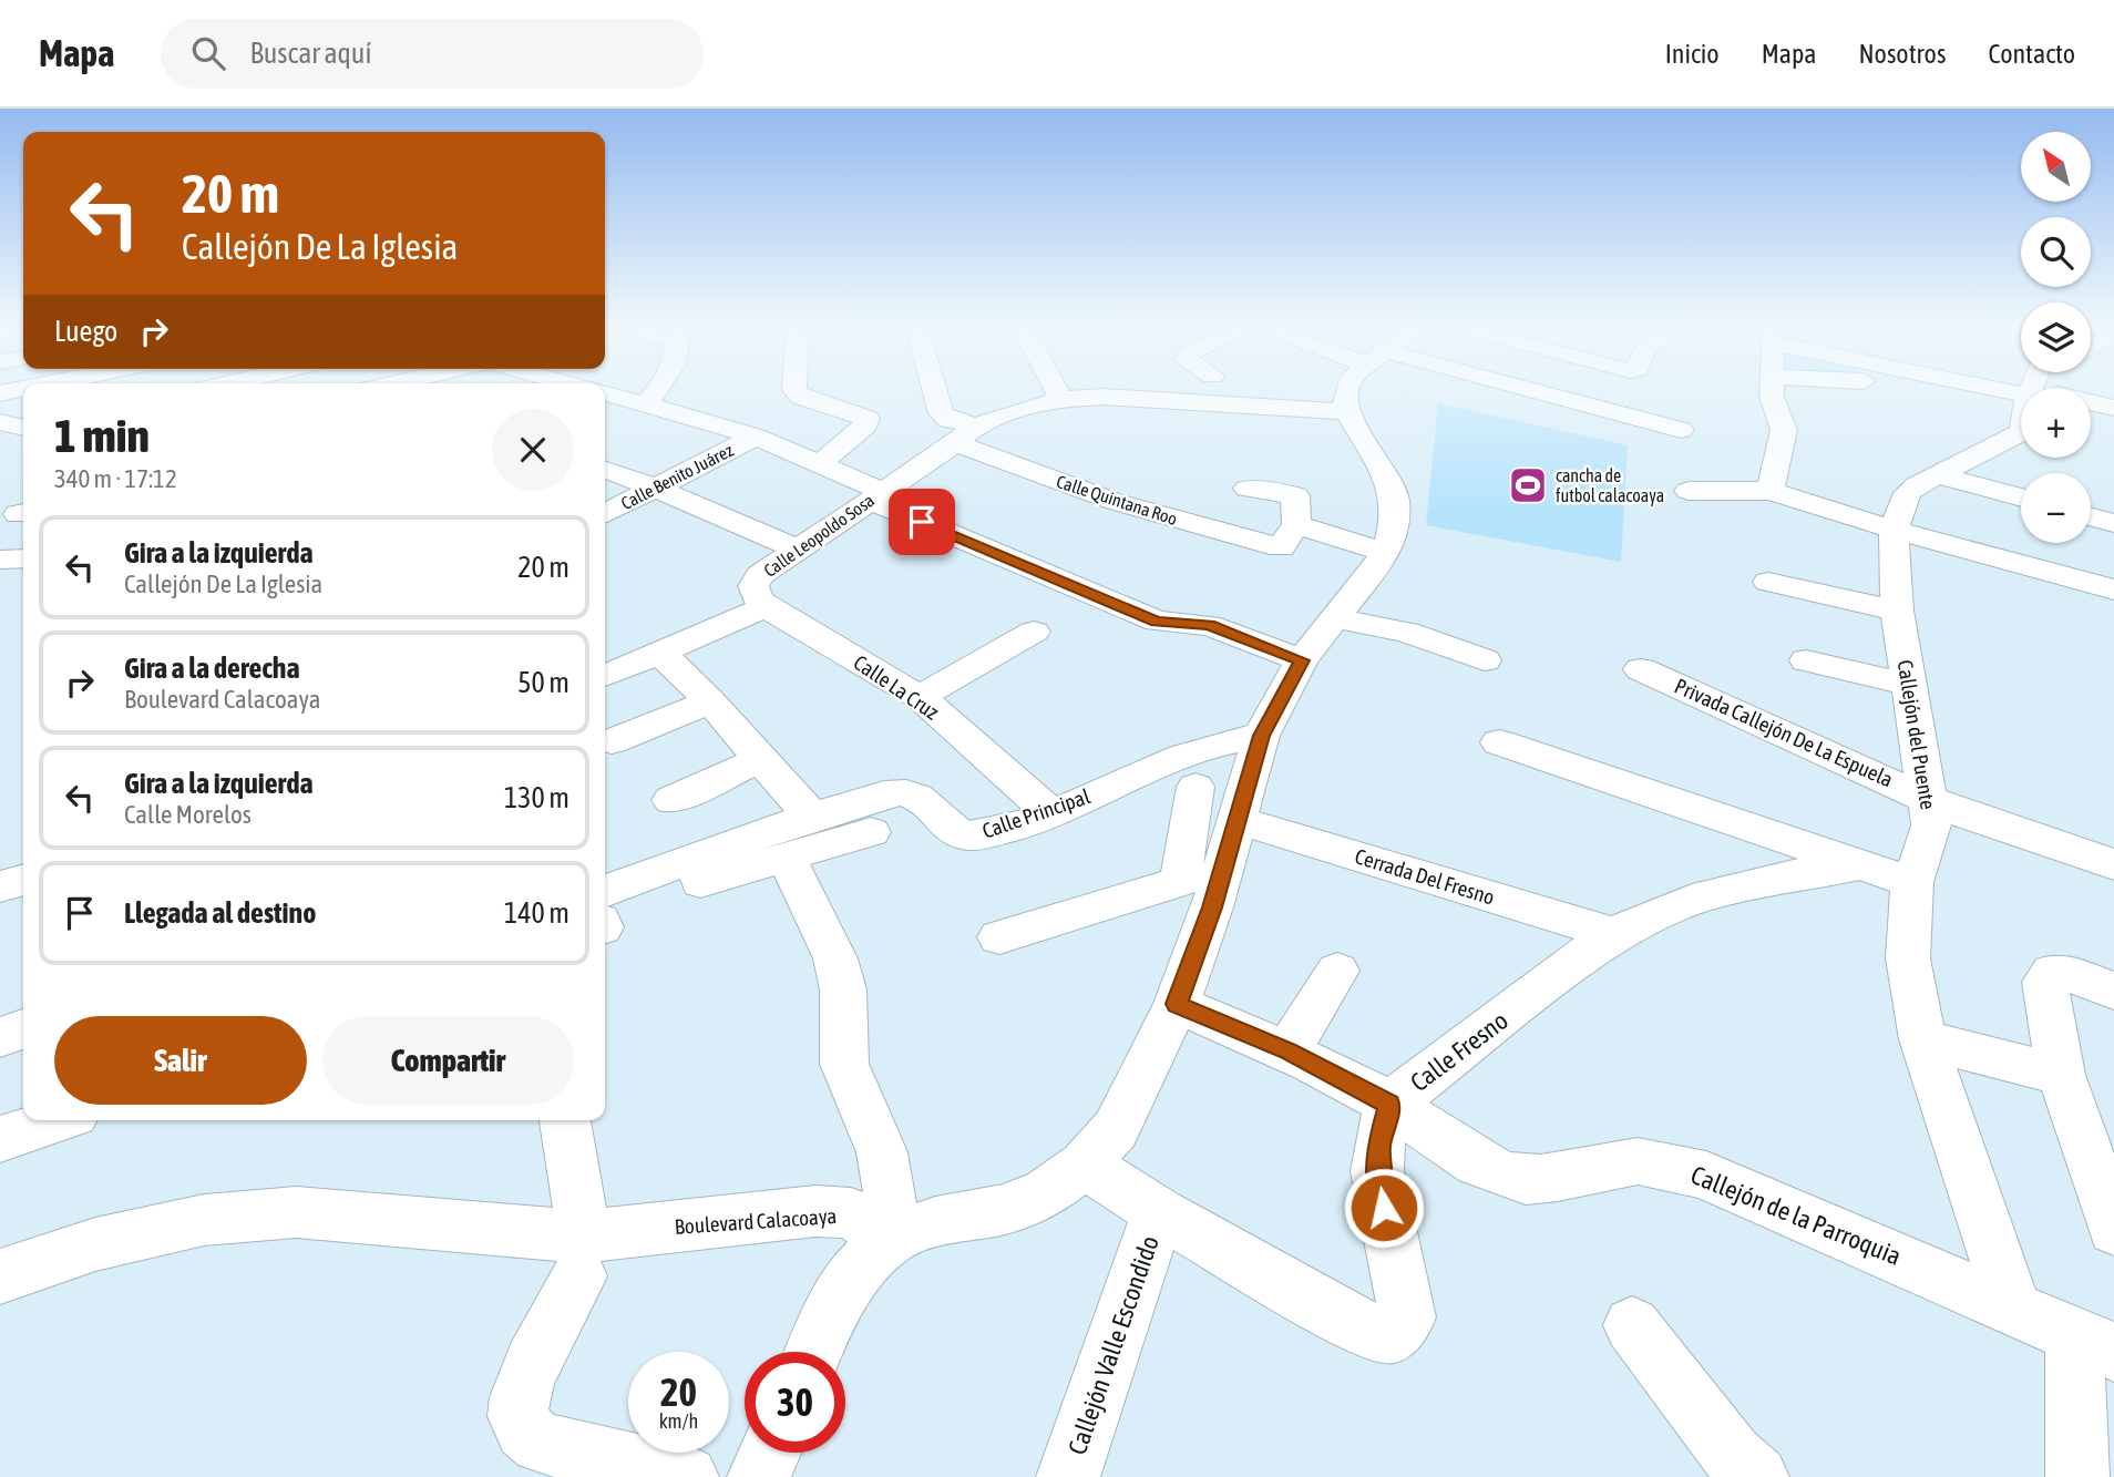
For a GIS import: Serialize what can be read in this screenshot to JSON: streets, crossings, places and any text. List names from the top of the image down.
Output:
{
  "streets": {
    "street": [
      "Calle Benito Juárez",
      "Calle Quintana Roo",
      "Calle Leopoldo Sosa",
      "Calle La Cruz",
      "Privada Callejón De La Espuela",
      "Callejón del Puente",
      "Calle Principal",
      "Cerrada Del Fresno",
      "Calle Fresno",
      "Callejón de la Parroquia",
      "Boulevard Calacoaya",
      "Callejón Valle Escondido"
    ]
  },
  "crossings": [
    ["Calle Quintana Roo", "Calle Leopoldo Sosa"],
    ["Calle Leopoldo Sosa", "Calle La Cruz"],
    ["Calle La Cruz", "Calle Principal"],
    ["Privada Callejón De La Espuela", "Callejón del Puente"],
    ["Callejón del Puente", "Callejón de la Parroquia"],
    ["Cerrada Del Fresno", "Calle Fresno"],
    ["Calle Fresno", "Callejón de la Parroquia"],
    ["Calle Fresno", "Callejón Valle Escondido"]
  ],
  "places": {
    "sports": ["cancha de futbol calacoaya"]
  },
  "north": "top left",
  "page": {
    "header": "Mapa",
    "search": "Buscar aquí",
    "nav": [
      "Inicio",
      "Mapa",
      "Nosotros",
      "Contacto"
    ],
    "map_buttons": ["+", "−"],
    "turn": ["20 m", "Callejón De La Iglesia"],
    "then": "Luego",
    "heading": ["1 min", "340 m · 17:12"],
    "list": [
      {
        "name": "Gira a la izquierda",
        "note": "Callejón De La Iglesia",
        "value": "20 m"
      },
      {
        "name": "Gira a la derecha",
        "note": "Boulevard Calacoaya",
        "value": "50 m"
      },
      {
        "name": "Gira a la izquierda",
        "note": "Calle Morelos",
        "value": "130 m"
      },
      {
        "name": "Llegada al destino",
        "value": "140 m"
      }
    ],
    "buttons": ["Salir", "Compartir"],
    "speed": "20 km/h",
    "limit": "30"
  }
}
